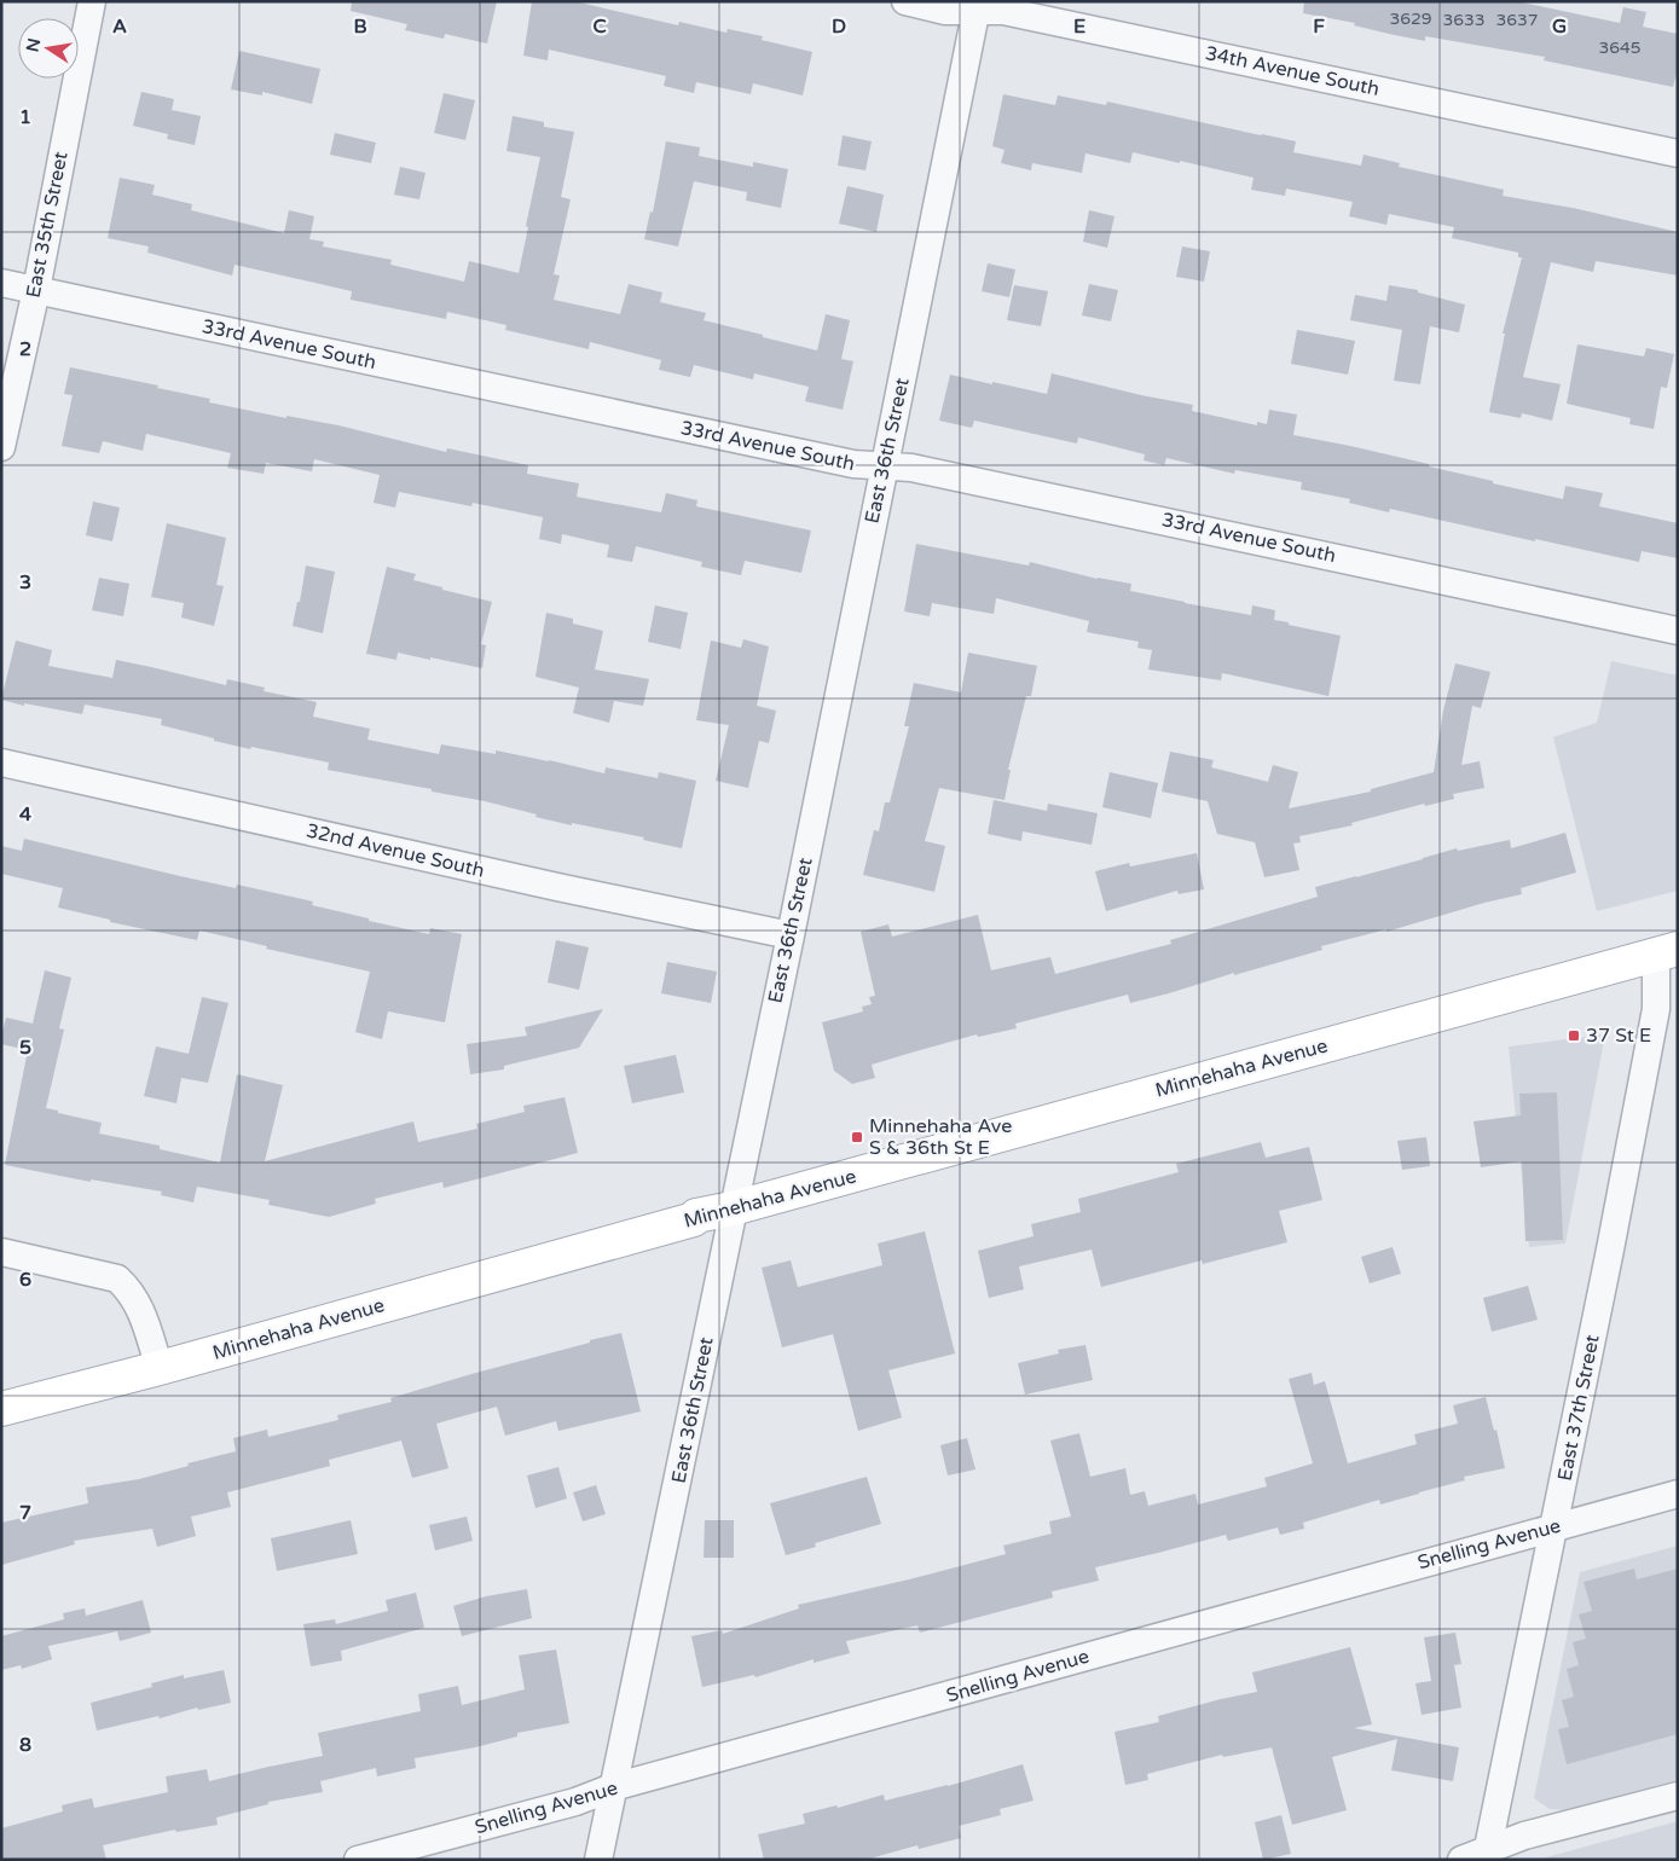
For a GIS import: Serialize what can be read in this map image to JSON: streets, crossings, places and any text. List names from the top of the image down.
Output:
{
  "streets": {
    "main road": ["Minnehaha Avenue"],
    "street": [
      "34th Avenue South",
      "East 35th Street",
      "33rd Avenue South",
      "East 36th Street",
      "32nd Avenue South",
      "East 37th Street",
      "Snelling Avenue"
    ]
  },
  "crossings": [
    ["34th Avenue South", "East 36th Street"],
    ["East 35th Street", "33rd Avenue South"],
    ["33rd Avenue South", "East 36th Street"],
    ["East 36th Street", "32nd Avenue South"],
    ["East 36th Street", "Minnehaha Avenue"],
    ["East 36th Street", "Snelling Avenue"],
    ["Minnehaha Avenue", "East 37th Street"],
    ["East 37th Street", "Snelling Avenue"]
  ],
  "places": {
    "transit": ["37 St E", "Minnehaha Ave S & 36th St E"]
  },
  "house_numbers": [
    "3629",
    "3633",
    "3637",
    "3645"
  ],
  "north": "left",
  "grid": {
    "columns": [
      "A",
      "B",
      "C",
      "D",
      "E",
      "F",
      "G"
    ],
    "rows": [
      "1",
      "2",
      "3",
      "4",
      "5",
      "6",
      "7",
      "8"
    ]
  }
}
